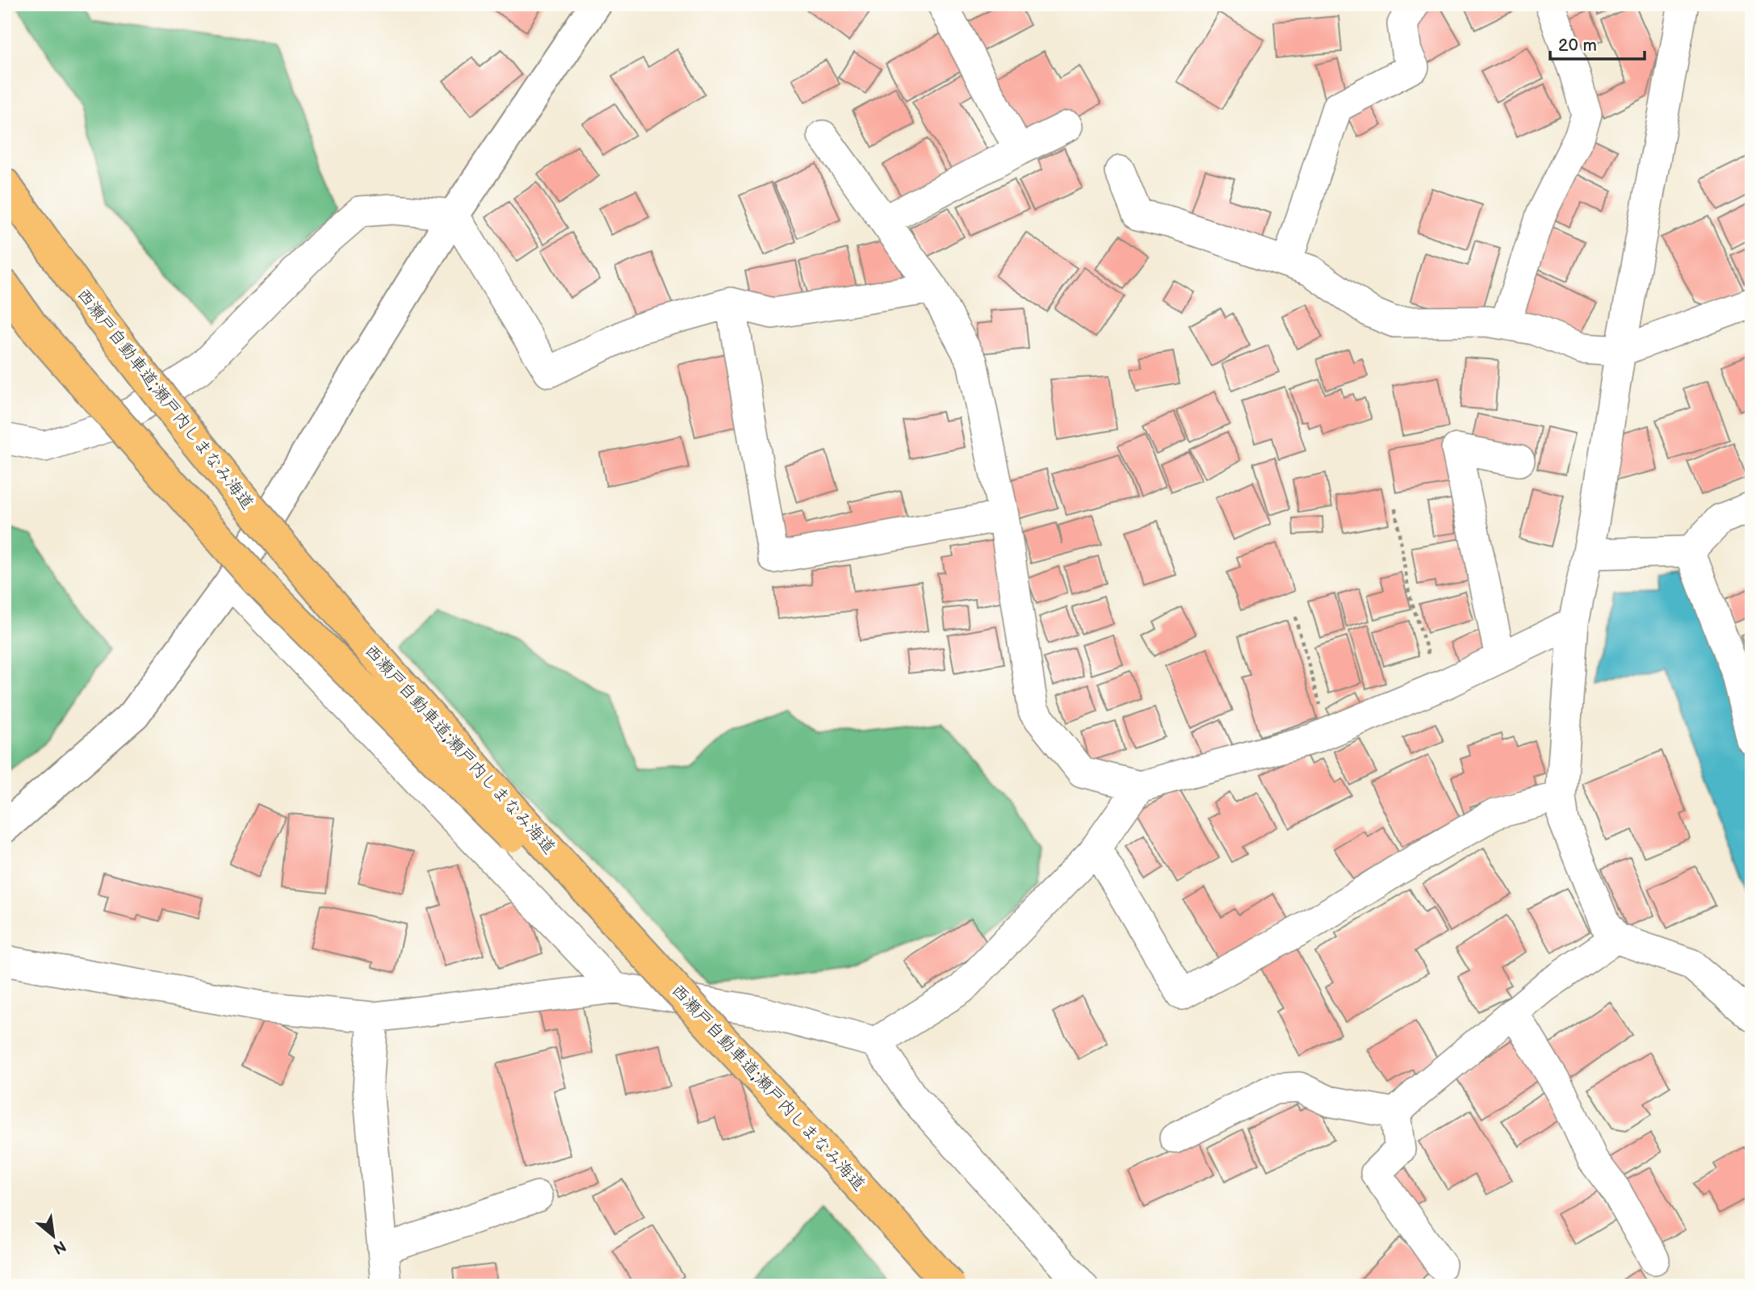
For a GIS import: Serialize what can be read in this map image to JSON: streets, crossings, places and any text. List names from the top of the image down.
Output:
{
  "streets": {
    "highway": ["西瀬戸自動車道;瀬戸内しまなみ海道"]
  },
  "scale_bar": "20 m",
  "north": "bottom right"
}
